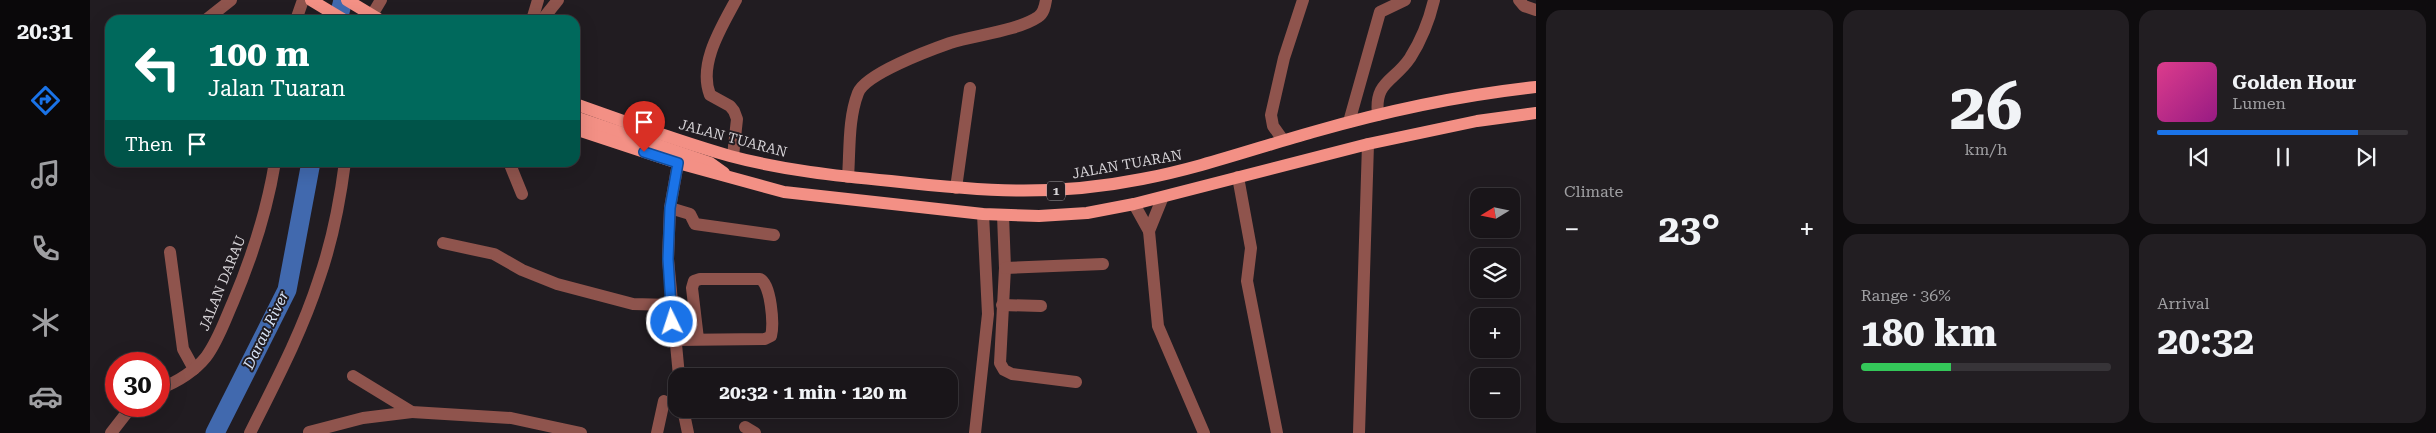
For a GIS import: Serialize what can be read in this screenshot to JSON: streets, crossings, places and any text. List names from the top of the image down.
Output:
{
  "streets": {
    "main road": ["JALAN TUARAN", "1"],
    "street": ["JALAN DARAU"]
  },
  "water": ["Darau River"],
  "north": "left",
  "page": {
    "tabs": "20:31",
    "tile": [
      "Climate",
      ["26", "km/h"],
      ["Range · 36%", "180 km"],
      ["Arrival", "20:32"]
    ],
    "turn": ["100 m", "Jalan Tuaran"],
    "song": ["Golden Hour", "Lumen"],
    "then": "Then",
    "map_buttons": ["+", "−"],
    "heat": ["−", "23°", "+"],
    "limit": "30",
    "trip": "20:32 · 1 min · 120 m"
  }
}
